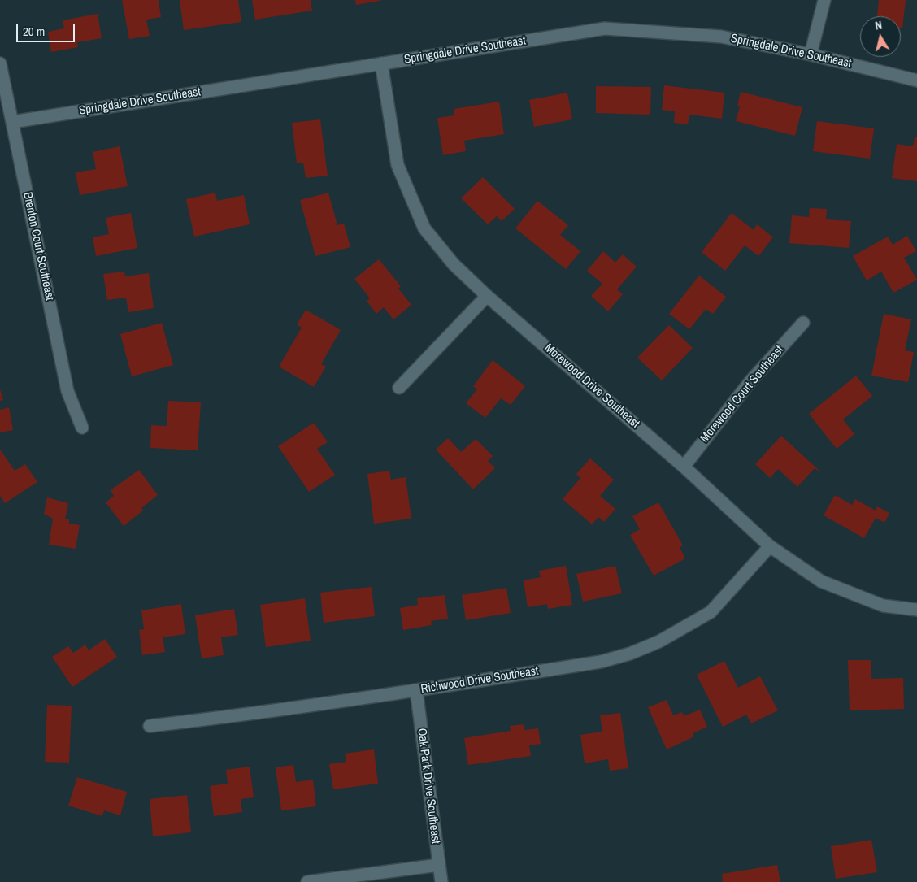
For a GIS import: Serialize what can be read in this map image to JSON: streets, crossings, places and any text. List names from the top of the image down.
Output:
{
  "streets": {
    "street": [
      "Springdale Drive Southeast",
      "Brenton Court Southeast",
      "Morewood Drive Southeast",
      "Morewood Court Southeast",
      "Richwood Drive Southeast",
      "Oak Park Drive Southeast"
    ]
  },
  "crossings": [
    ["Springdale Drive Southeast", "Brenton Court Southeast"],
    ["Springdale Drive Southeast", "Morewood Drive Southeast"],
    ["Morewood Drive Southeast", "Morewood Court Southeast"],
    ["Morewood Drive Southeast", "Richwood Drive Southeast"],
    ["Richwood Drive Southeast", "Oak Park Drive Southeast"]
  ],
  "scale_bar": "20 m",
  "north": "top"
}
